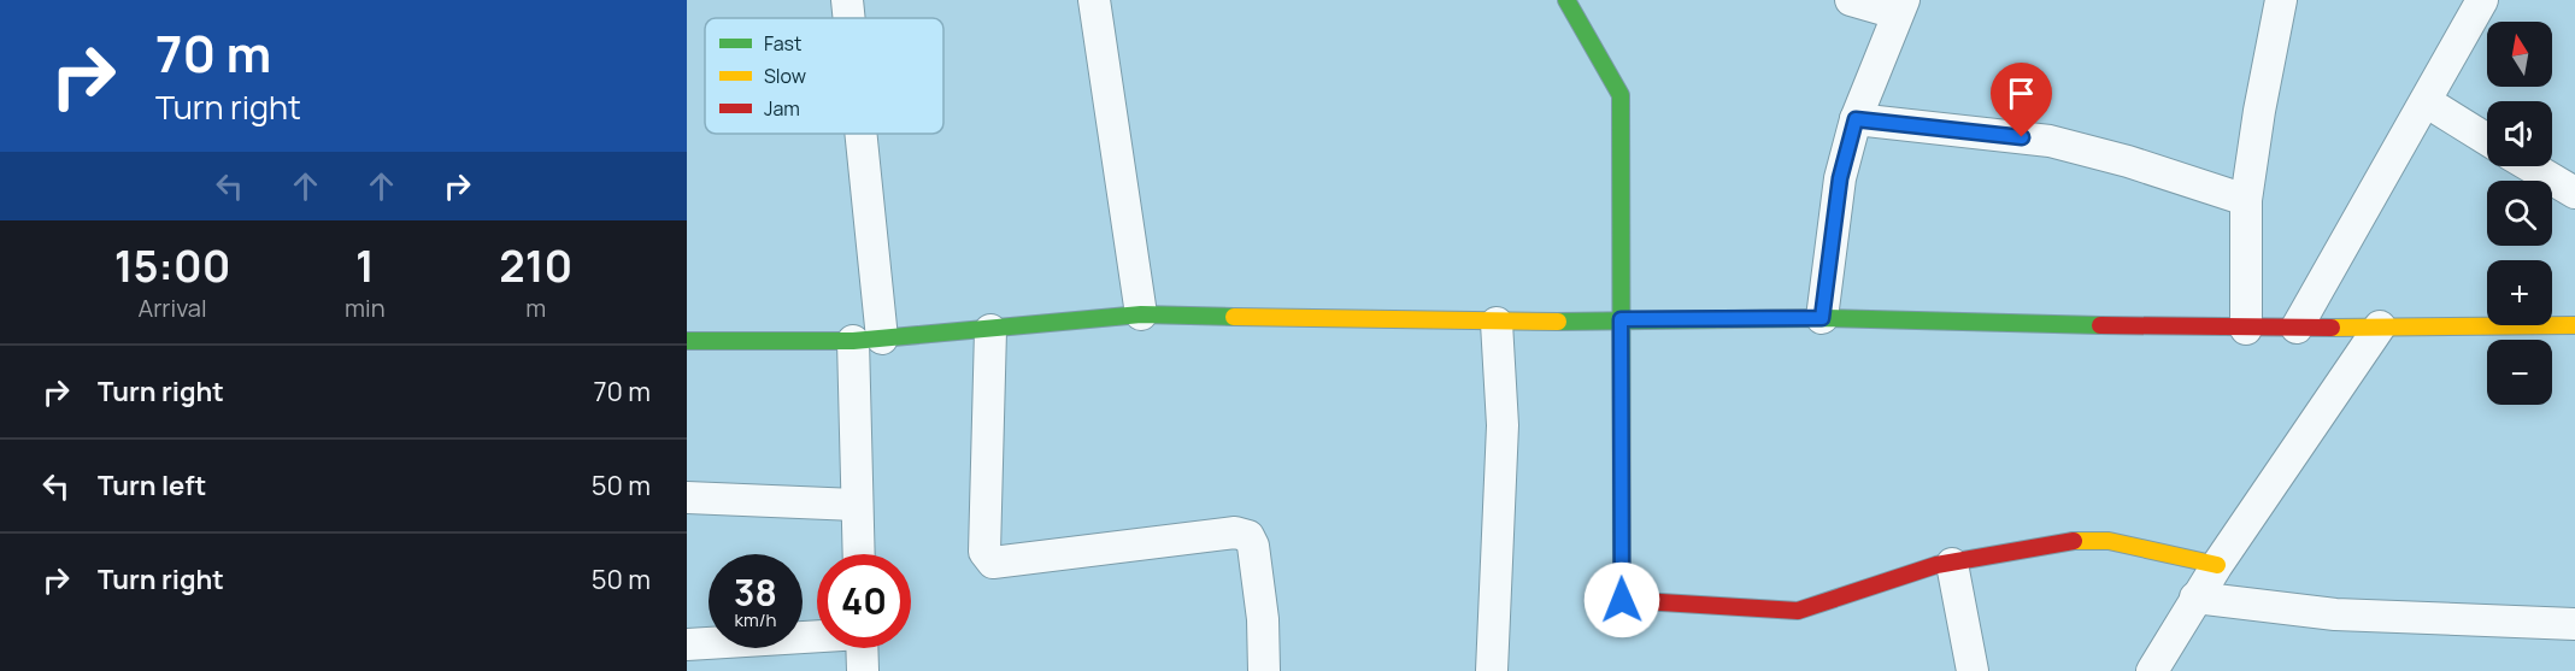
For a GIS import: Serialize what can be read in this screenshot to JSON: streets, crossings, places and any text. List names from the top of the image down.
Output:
{
  "legend": ["Fast", "Slow", "Jam"],
  "north": "top",
  "page": {
    "turn": ["70 m", "Turn right"],
    "map_buttons": ["+", "−"],
    "eta": [
      "15:00",
      "Arrival",
      "1",
      "min",
      "210",
      "m"
    ],
    "list": [
      {
        "name": "Turn right",
        "value": "70 m"
      },
      {
        "name": "Turn left",
        "value": "50 m"
      },
      {
        "name": "Turn right",
        "value": "50 m"
      }
    ],
    "speed": "38 km/h",
    "limit": "40"
  }
}
